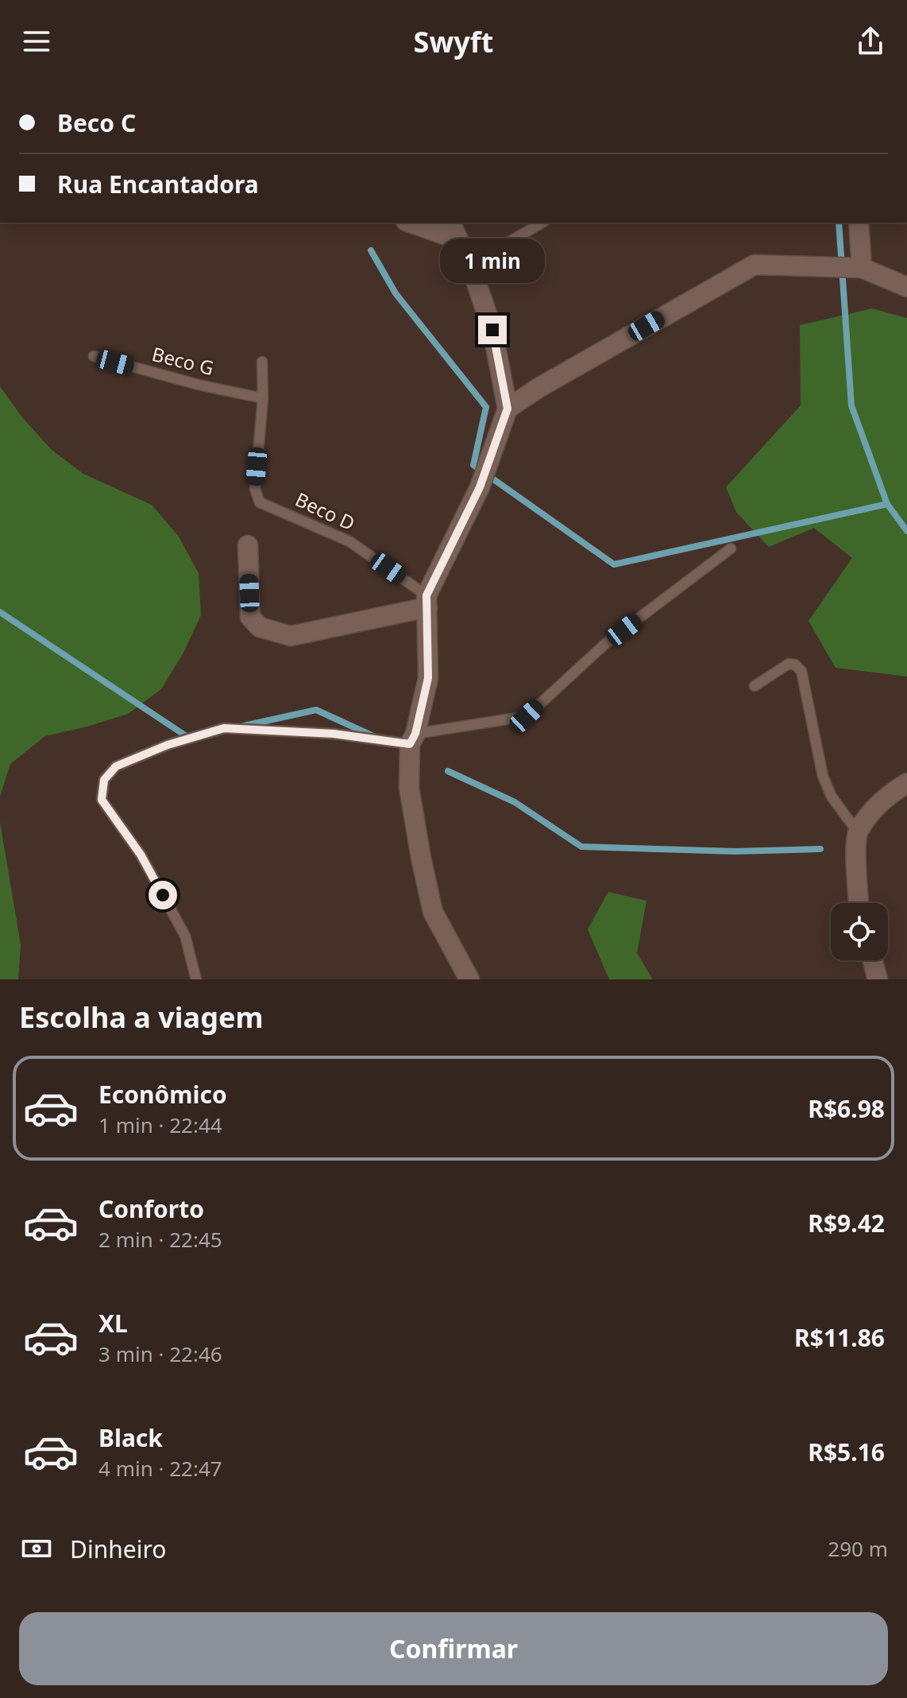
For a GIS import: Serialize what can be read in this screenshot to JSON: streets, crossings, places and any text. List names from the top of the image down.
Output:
{
  "streets": {
    "lane": ["Beco G", "Beco D"]
  },
  "crossings": [
    ["Beco G", "Beco D"]
  ],
  "page": {
    "header": "Swyft",
    "banner": ["Beco C", "Rua Encantadora"],
    "bubble": "1 min",
    "heading": "Escolha a viagem",
    "list": [
      {
        "name": "Econômico",
        "note": "1 min · 22:44",
        "value": "R$6.98"
      },
      {
        "name": "Conforto",
        "note": "2 min · 22:45",
        "value": "R$9.42"
      },
      {
        "name": "XL",
        "note": "3 min · 22:46",
        "value": "R$11.86"
      },
      {
        "name": "Black",
        "note": "4 min · 22:47",
        "value": "R$5.16"
      }
    ],
    "pay": ["Dinheiro", "290 m"],
    "buttons": "Confirmar"
  }
}
